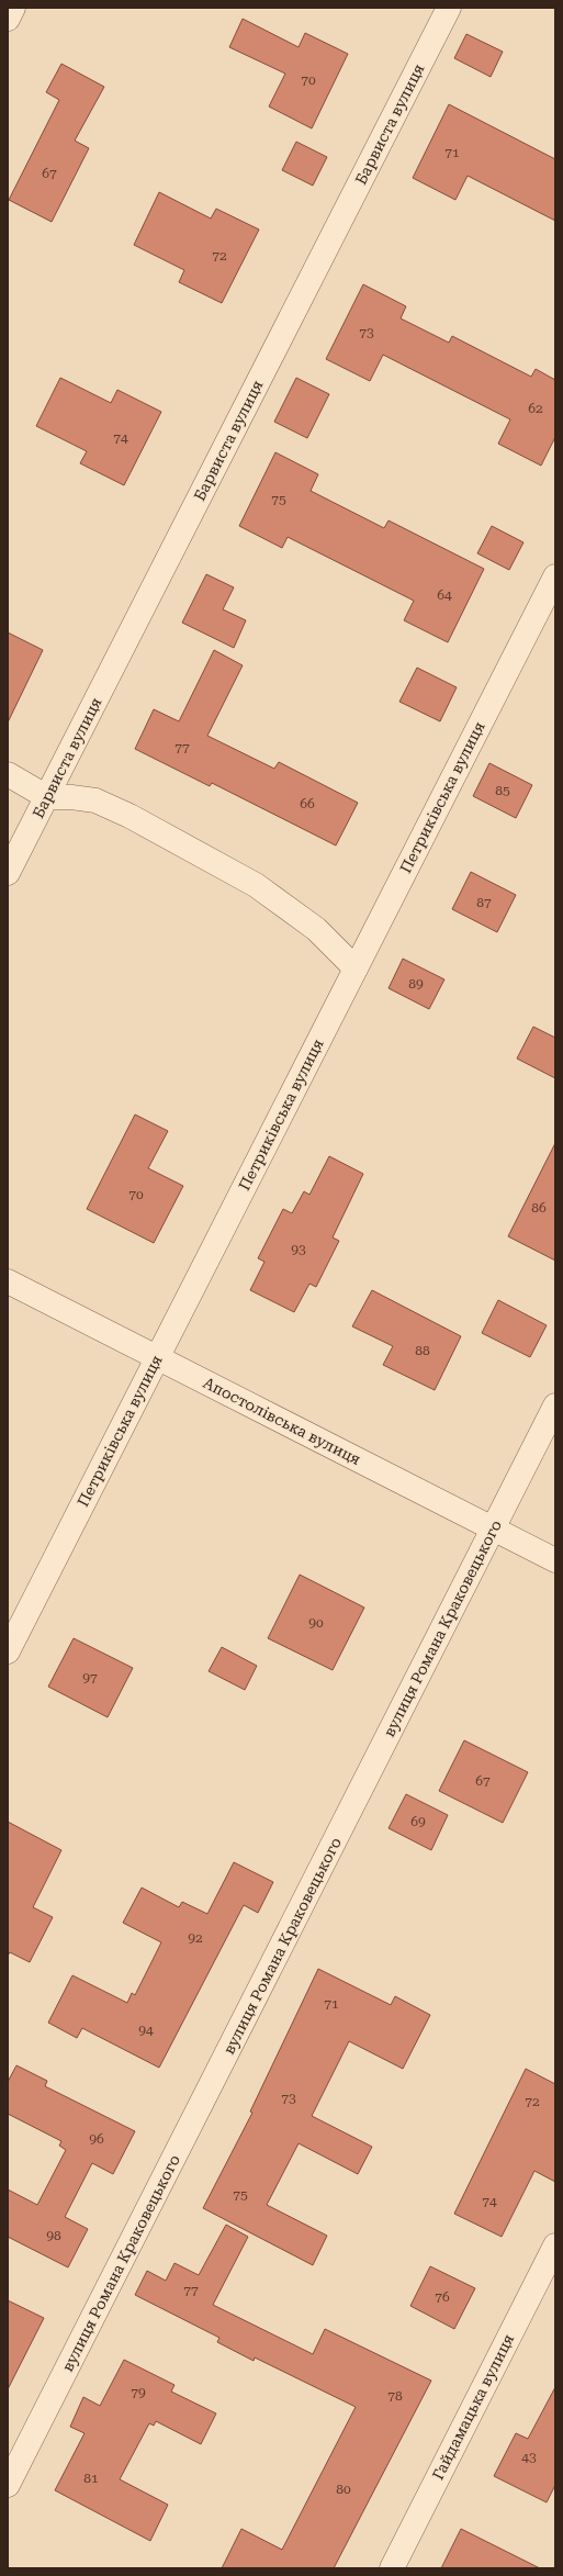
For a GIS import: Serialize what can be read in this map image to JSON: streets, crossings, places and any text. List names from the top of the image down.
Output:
{
  "streets": {
    "street": [
      "Барвиста вулиця",
      "Петриківська вулиця",
      "Апостолівська вулиця",
      "вулиця Романа Краковецького",
      "Гайдамацька вулиця"
    ]
  },
  "crossings": [
    ["Петриківська вулиця", "Апостолівська вулиця"],
    ["Апостолівська вулиця", "вулиця Романа Краковецького"]
  ],
  "house_numbers": [
    "70",
    "71",
    "67",
    "72",
    "73",
    "62",
    "74",
    "75",
    "64",
    "77",
    "85",
    "66",
    "87",
    "89",
    "70",
    "86",
    "93",
    "88",
    "90",
    "97",
    "67",
    "69",
    "92",
    "71",
    "94",
    "73",
    "72",
    "96",
    "75",
    "74",
    "98",
    "77",
    "76",
    "79",
    "78",
    "43",
    "81",
    "80"
  ]
}
